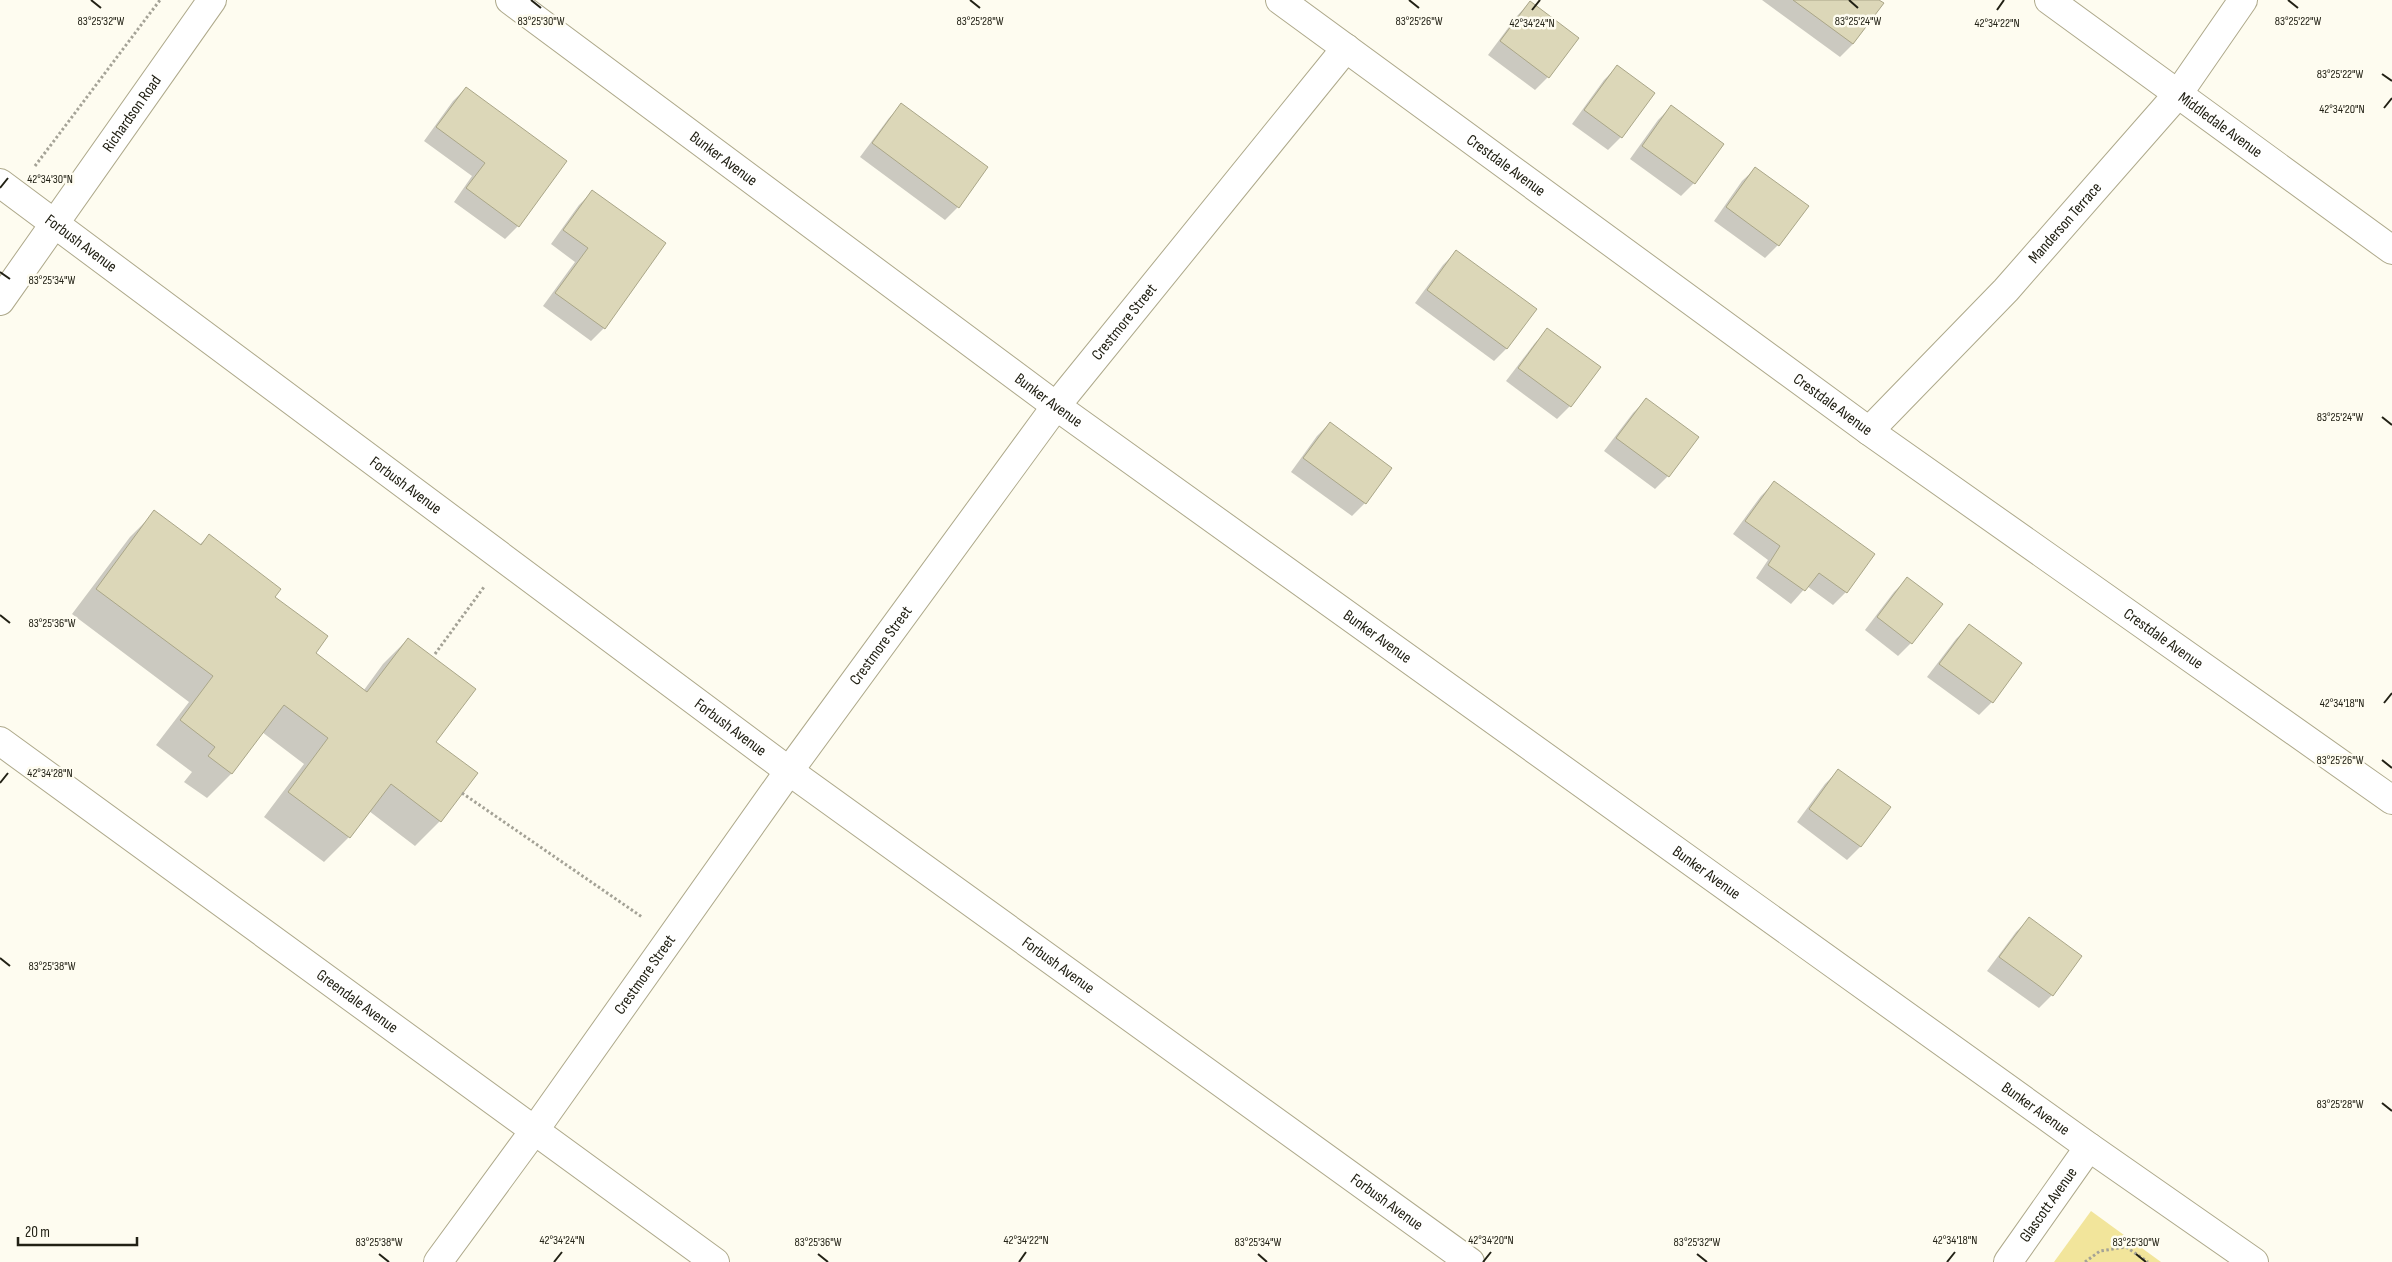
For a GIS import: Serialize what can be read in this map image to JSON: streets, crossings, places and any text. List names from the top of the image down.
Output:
{
  "streets": {
    "street": [
      "Richardson Road",
      "Middledale Avenue",
      "Bunker Avenue",
      "Crestdale Avenue",
      "Manderson Terrace",
      "Forbush Avenue",
      "Crestmore Street",
      "Greendale Avenue",
      "Glascott Avenue"
    ]
  },
  "crossings": [
    ["Richardson Road", "Forbush Avenue"],
    ["Middledale Avenue", "Manderson Terrace"],
    ["Bunker Avenue", "Crestmore Street"],
    ["Bunker Avenue", "Glascott Avenue"],
    ["Crestdale Avenue", "Manderson Terrace"],
    ["Crestdale Avenue", "Crestmore Street"],
    ["Forbush Avenue", "Crestmore Street"],
    ["Crestmore Street", "Greendale Avenue"]
  ],
  "scale_bar": "20 m",
  "coordinates": [
    "83°25'32\"W",
    "83°25'30\"W",
    "83°25'28\"W",
    "83°25'26\"W",
    "83°25'24\"W",
    "83°25'22\"W",
    "42°34'24\"N",
    "42°34'22\"N",
    "42°34'20\"N",
    "42°34'30\"N",
    "83°25'34\"W",
    "83°25'36\"W",
    "42°34'18\"N",
    "42°34'28\"N",
    "83°25'38\"W"
  ]
}
